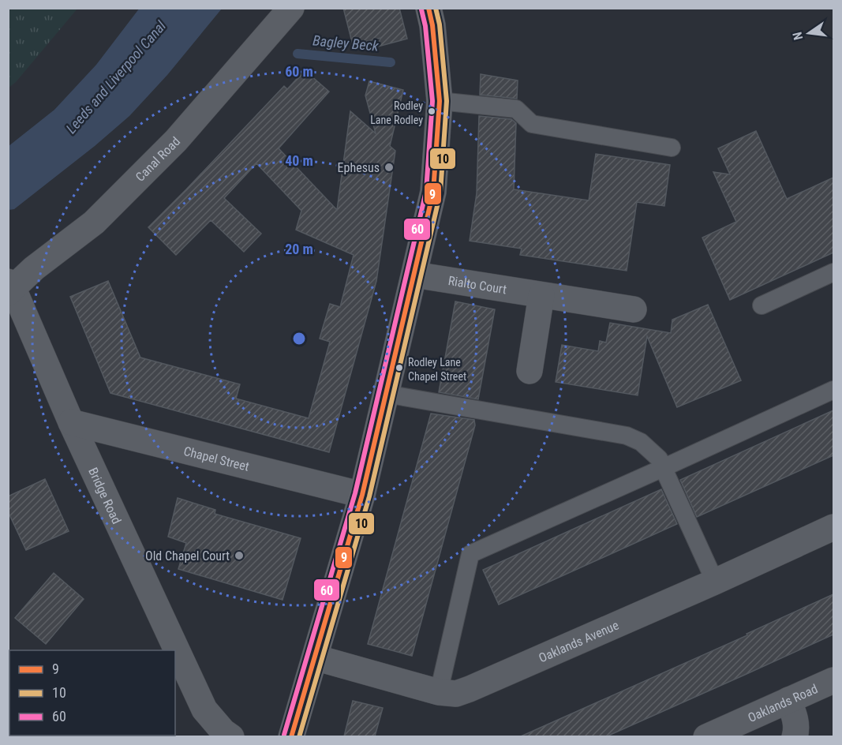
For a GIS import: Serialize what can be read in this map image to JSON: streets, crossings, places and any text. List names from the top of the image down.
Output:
{
  "streets": {
    "street": [
      "Canal Road",
      "Rialto Court",
      "Chapel Street",
      "Bridge Road",
      "Oaklands Avenue",
      "Oaklands Road"
    ]
  },
  "crossings": [
    ["Canal Road", "Bridge Road"],
    ["Chapel Street", "Bridge Road"]
  ],
  "water": ["Bagley Beck", "Leeds and Liverpool Canal"],
  "places": [
    "Rodley Lane Rodley",
    "Ephesus",
    "Rodley Lane Chapel Street",
    "Old Chapel Court"
  ],
  "lines": ["transit line 9", "transit line 10", "transit line 60"],
  "legend": ["9", "10", "60"],
  "north": "left",
  "rings": ["60 m", "40 m", "20 m"]
}
